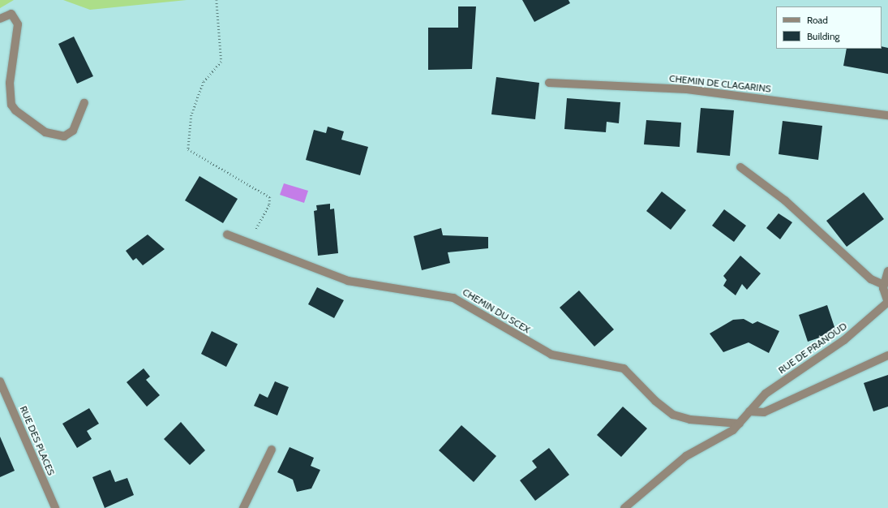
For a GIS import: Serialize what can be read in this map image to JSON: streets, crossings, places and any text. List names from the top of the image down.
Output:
{
  "streets": {
    "street": [
      "CHEMIN DE CLAGARINS",
      "CHEMIN DU SCEX",
      "RUE DE PRANOUD",
      "RUE DES PLACES"
    ]
  },
  "crossings": [
    ["CHEMIN DU SCEX", "RUE DE PRANOUD"]
  ],
  "legend": ["Road", "Building"]
}
